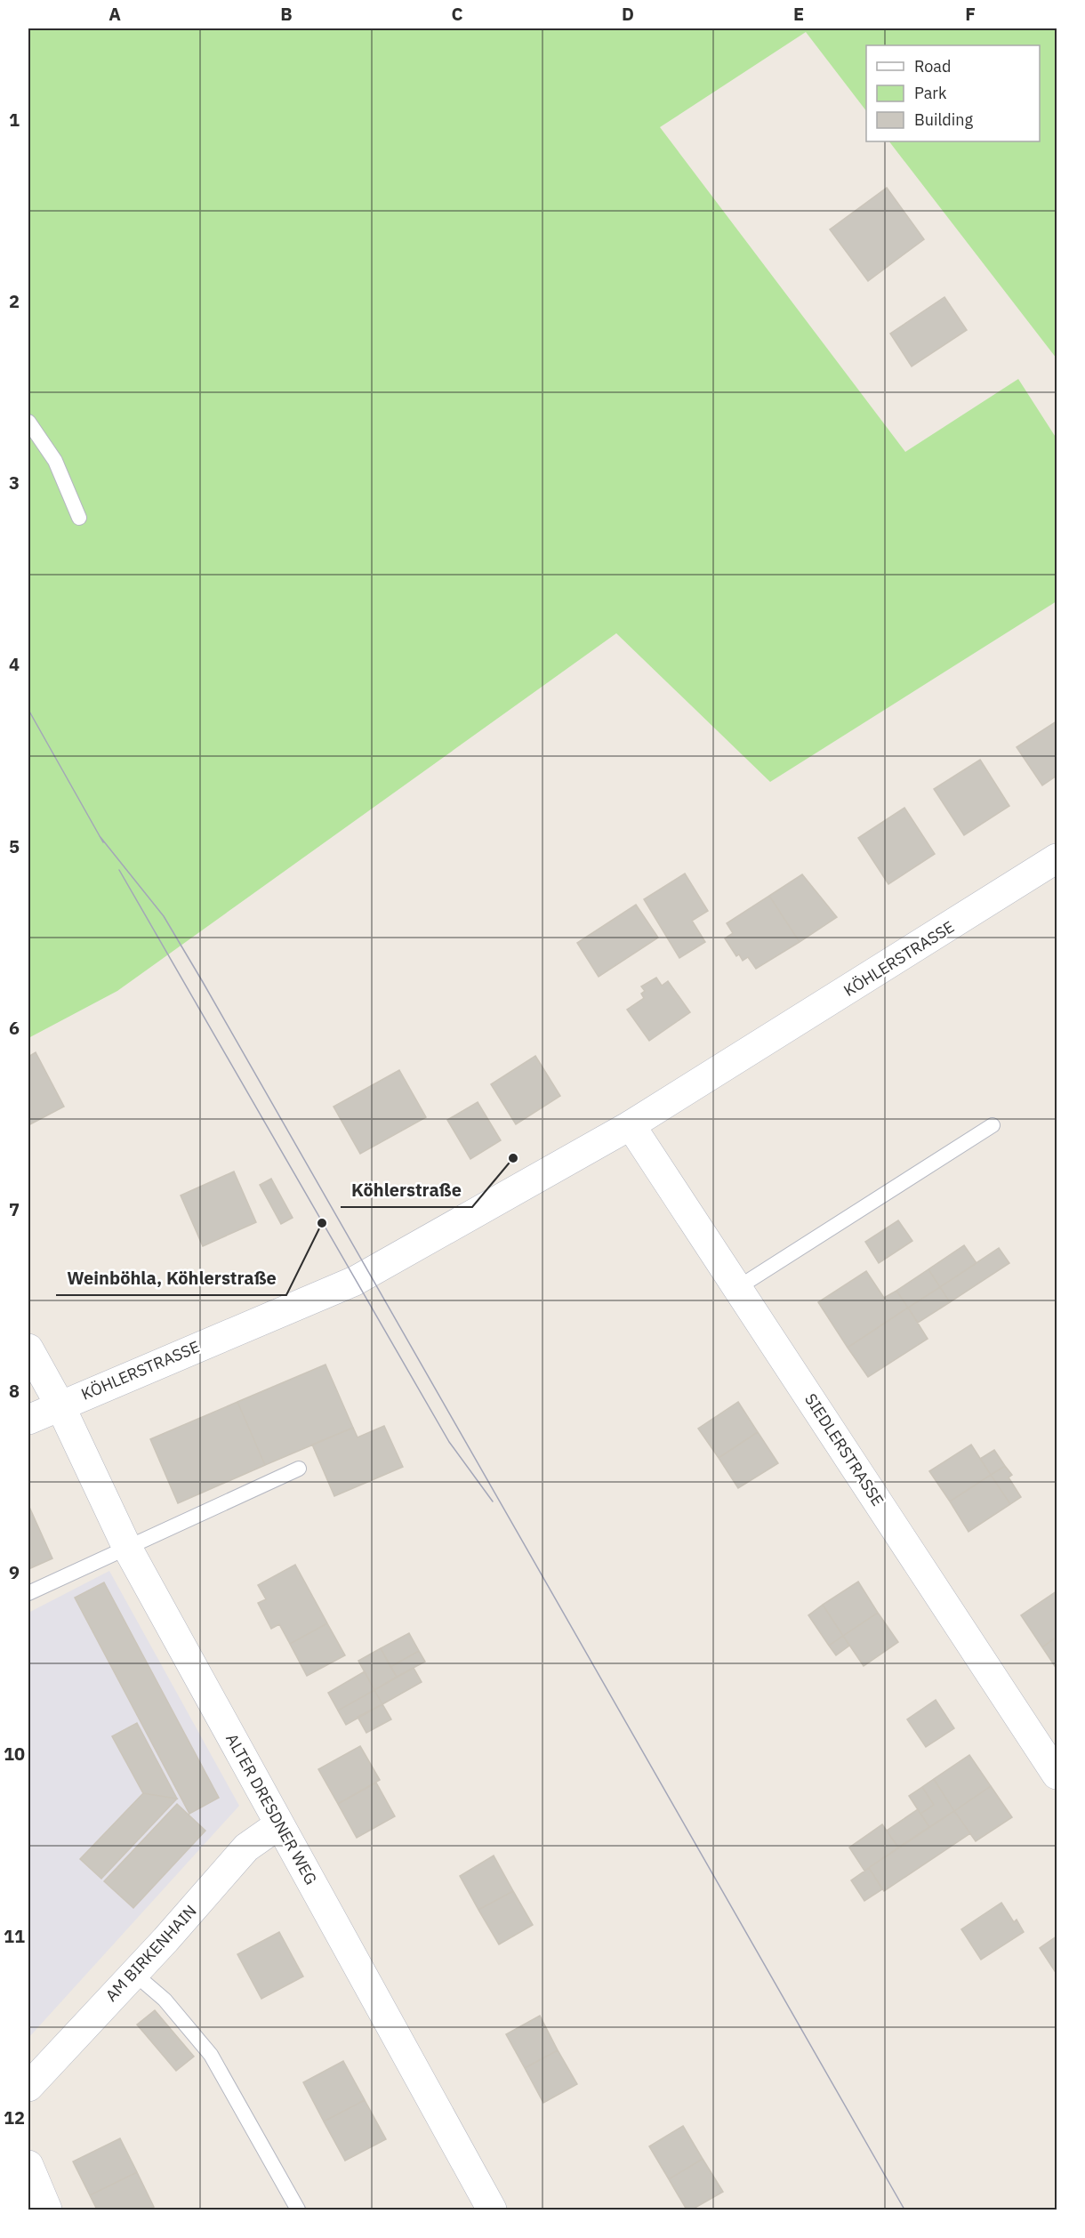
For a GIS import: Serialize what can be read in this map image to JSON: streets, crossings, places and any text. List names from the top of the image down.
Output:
{
  "streets": {
    "street": [
      "KÖHLERSTRASSE",
      "SIEDLERSTRASSE",
      "ALTER DRESDNER WEG",
      "AM BIRKENHAIN"
    ]
  },
  "crossings": [
    ["KÖHLERSTRASSE", "SIEDLERSTRASSE"],
    ["KÖHLERSTRASSE", "ALTER DRESDNER WEG"],
    ["ALTER DRESDNER WEG", "AM BIRKENHAIN"]
  ],
  "places": ["Köhlerstraße", "Weinböhla, Köhlerstraße"],
  "legend": ["Road", "Park", "Building"],
  "grid": {
    "columns": [
      "A",
      "B",
      "C",
      "D",
      "E",
      "F"
    ],
    "rows": [
      "1",
      "2",
      "3",
      "4",
      "5",
      "6",
      "7",
      "8",
      "9",
      "10",
      "11",
      "12"
    ]
  }
}
